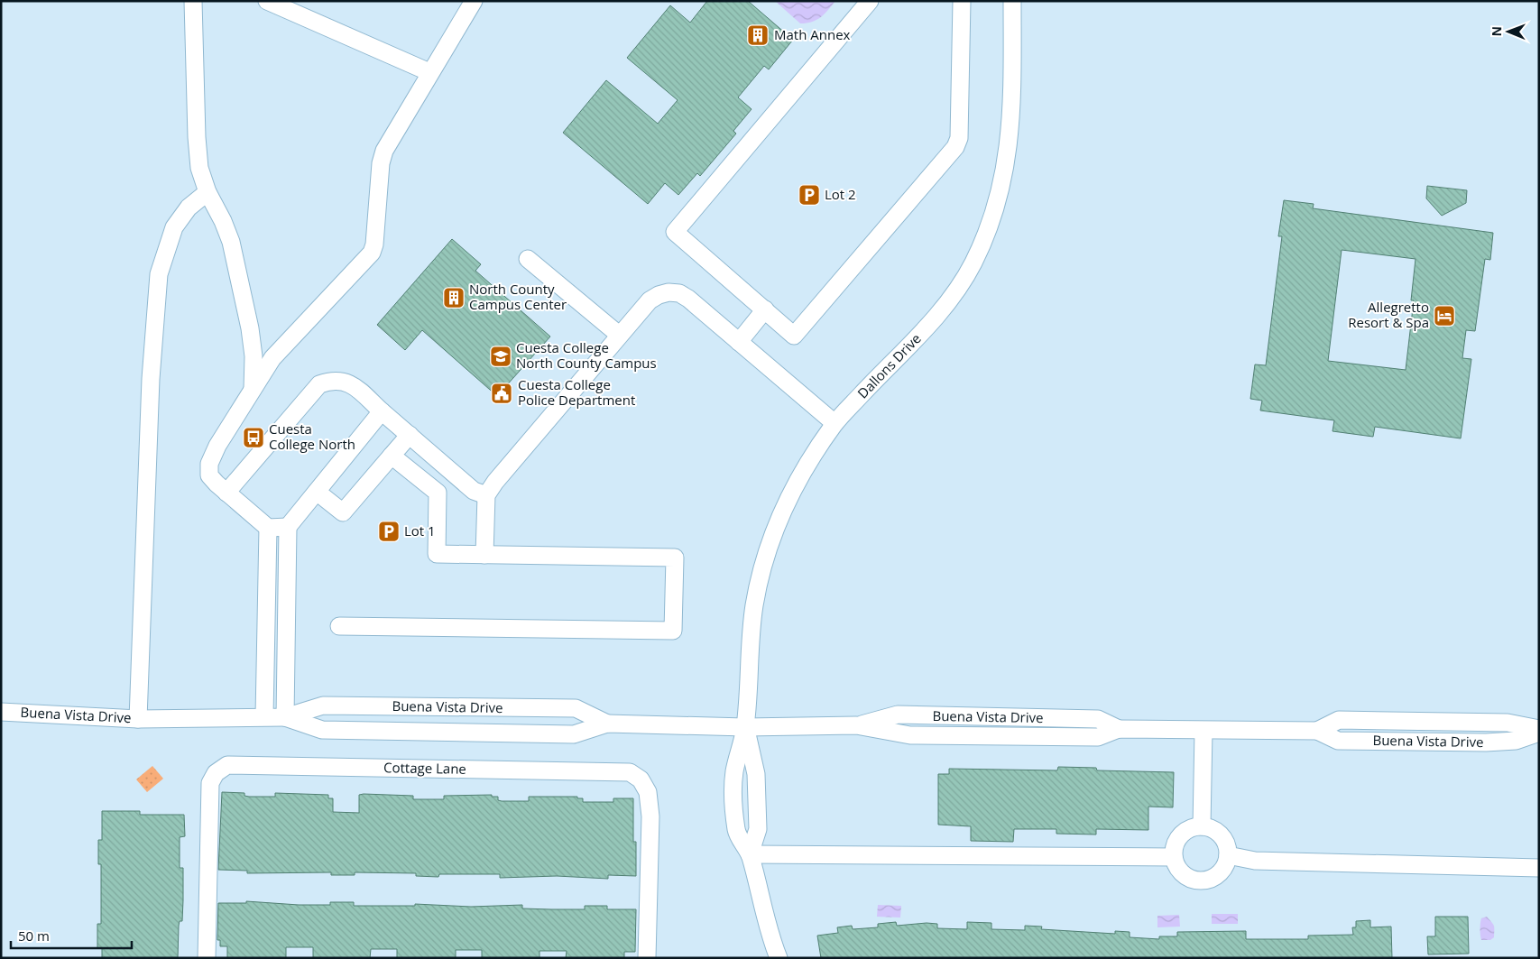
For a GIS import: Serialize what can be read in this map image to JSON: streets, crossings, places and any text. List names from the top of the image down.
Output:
{
  "streets": {
    "street": ["Dallons Drive", "Buena Vista Drive", "Cottage Lane"]
  },
  "crossings": [
    ["Dallons Drive", "Buena Vista Drive"]
  ],
  "places": {
    "building": ["Math Annex", "North County Campus Center"],
    "parking": ["Lot 2", "Lot 1"],
    "hotel": ["Allegretto Resort & Spa"],
    "school or university": ["Cuesta College North County Campus"],
    "public building": ["Cuesta College Police Department"],
    "bus stop": ["Cuesta College North"]
  },
  "scale_bar": "50 m",
  "north": "left"
}
